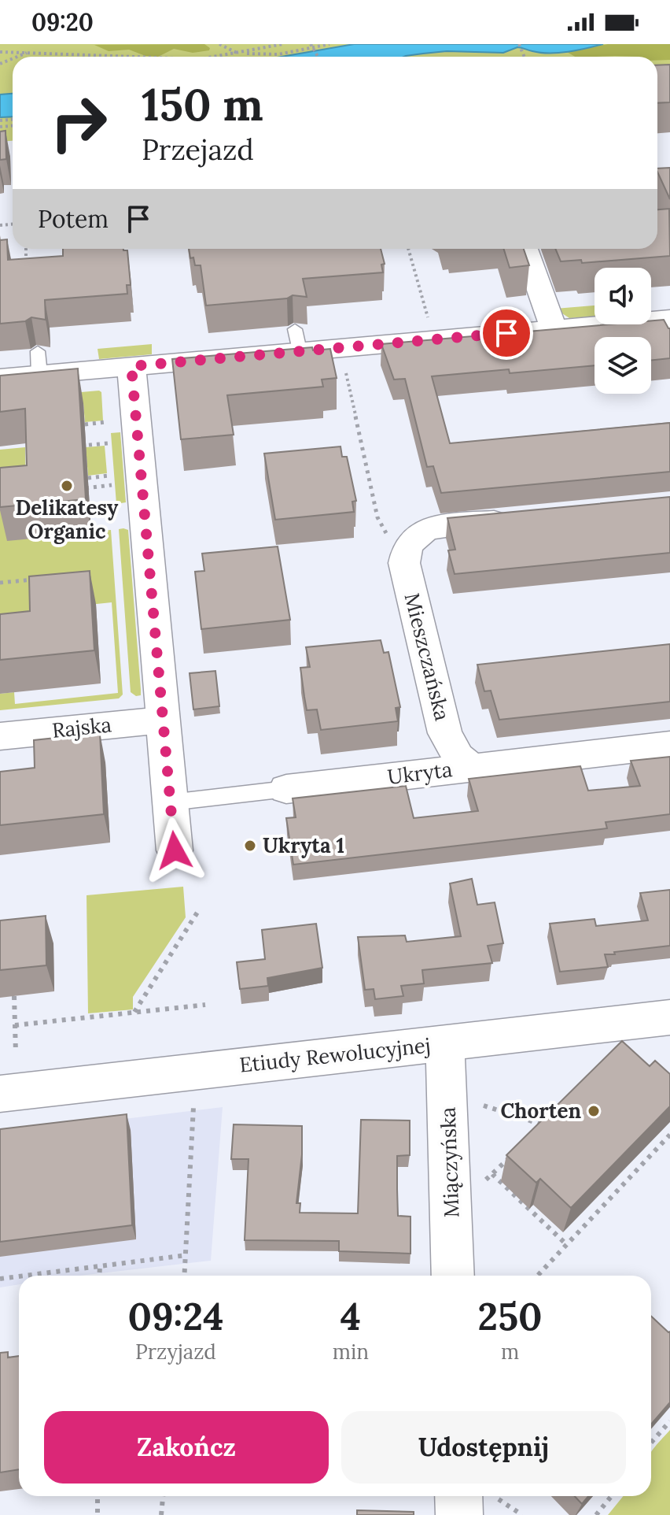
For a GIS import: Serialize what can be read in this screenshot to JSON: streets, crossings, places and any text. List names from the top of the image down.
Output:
{
  "streets": {
    "street": [
      "Mieszczańska",
      "Rajska",
      "Ukryta",
      "Etiudy Rewolucyjnej",
      "Miączyńska"
    ]
  },
  "crossings": [
    ["Mieszczańska", "Ukryta"],
    ["Etiudy Rewolucyjnej", "Miączyńska"]
  ],
  "places": ["Delikatesy Organic", "Ukryta 1", "Chorten"],
  "page": {
    "status": "09:20",
    "turn": ["150 m", "Przejazd"],
    "then": "Potem",
    "eta": [
      "09:24",
      "Przyjazd",
      "4",
      "min",
      "250",
      "m"
    ],
    "buttons": ["Zakończ", "Udostępnij"]
  }
}
